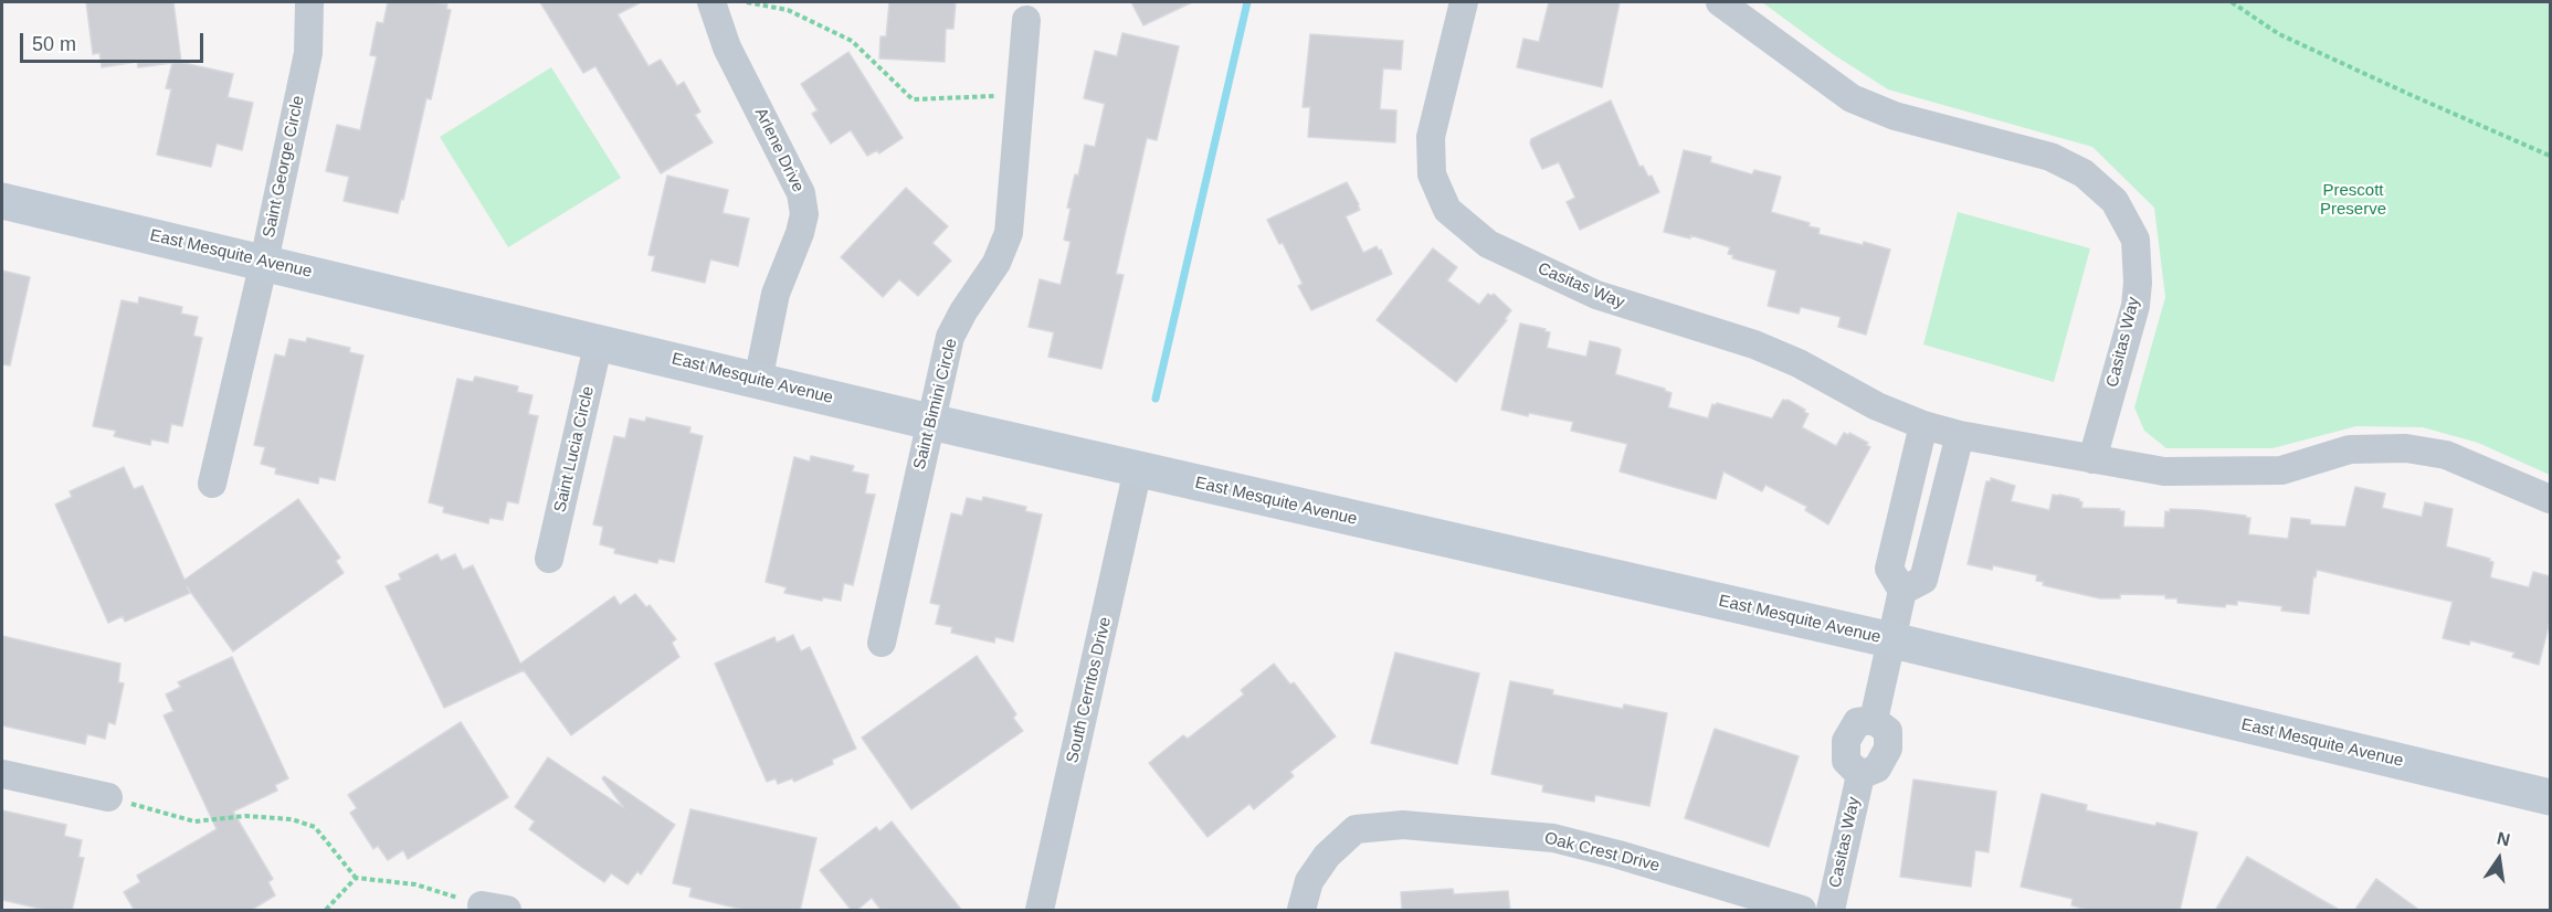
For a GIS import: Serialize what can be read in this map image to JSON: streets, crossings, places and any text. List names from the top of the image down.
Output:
{
  "streets": {
    "street": [
      "Arlene Drive",
      "Saint George Circle",
      "East Mesquite Avenue",
      "Casitas Way",
      "Saint Bimini Circle",
      "Saint Lucia Circle",
      "South Cerritos Drive",
      "Oak Crest Drive"
    ]
  },
  "crossings": [
    ["Arlene Drive", "East Mesquite Avenue"],
    ["Saint George Circle", "East Mesquite Avenue"],
    ["East Mesquite Avenue", "Casitas Way"],
    ["East Mesquite Avenue", "Saint Bimini Circle"],
    ["East Mesquite Avenue", "Saint Lucia Circle"],
    ["East Mesquite Avenue", "South Cerritos Drive"]
  ],
  "parks": ["Prescott Preserve"],
  "scale_bar": "50 m",
  "north": "top"
}
